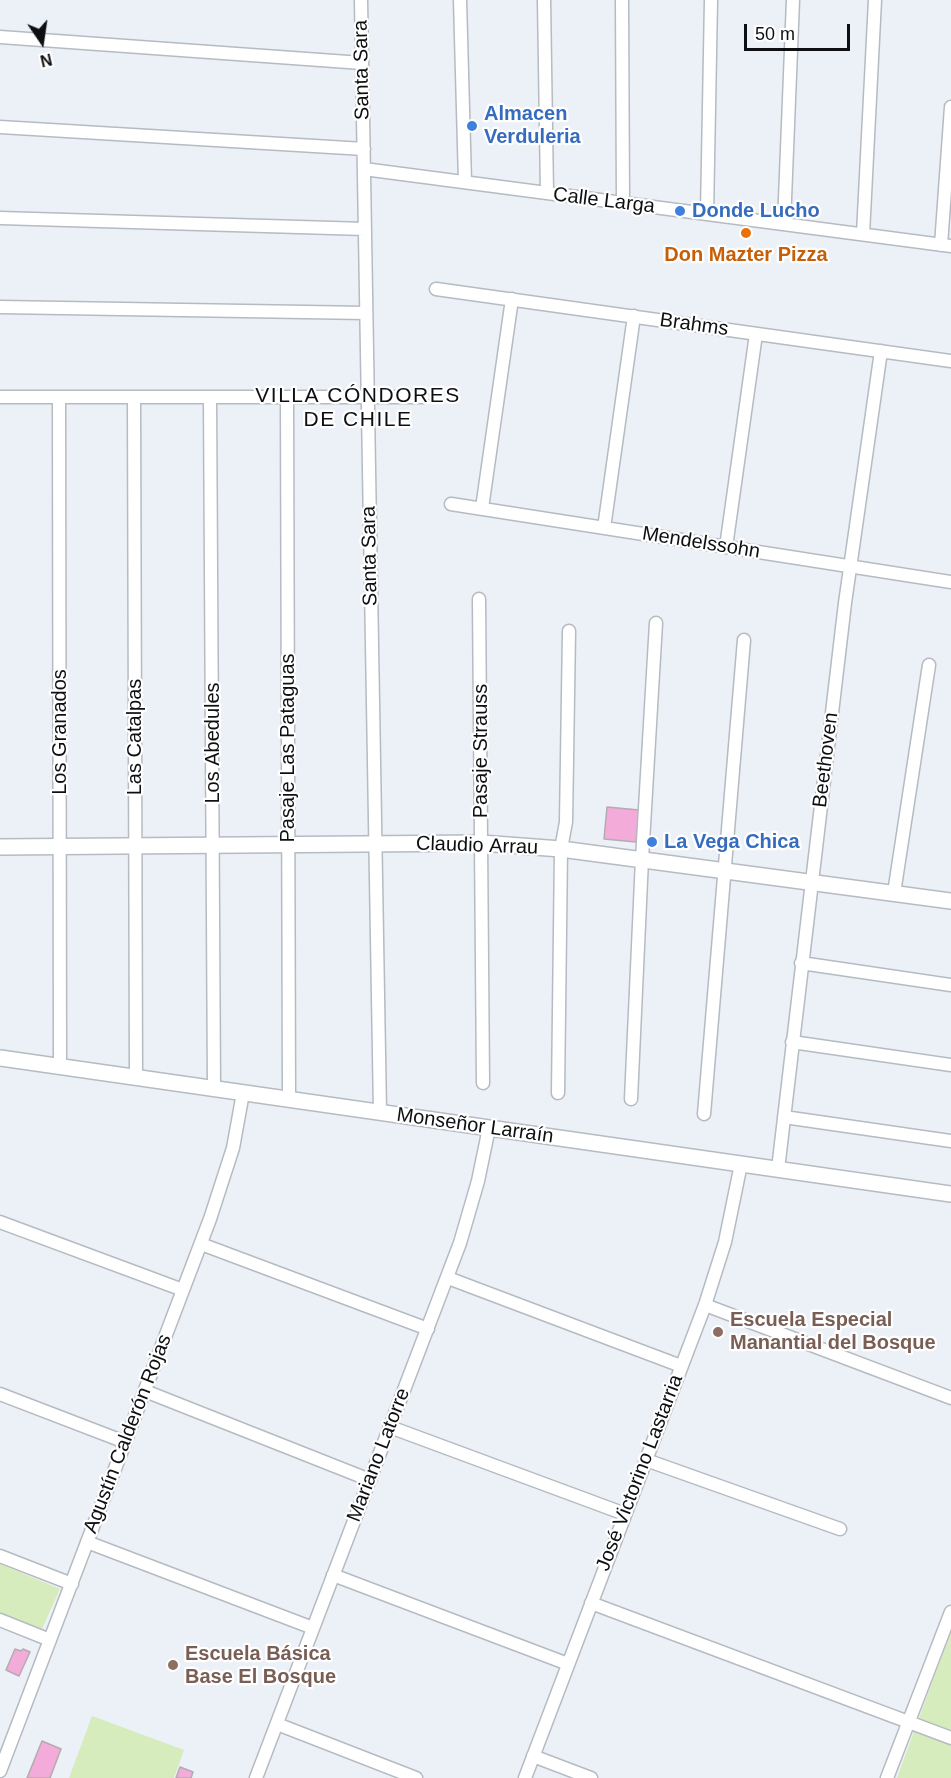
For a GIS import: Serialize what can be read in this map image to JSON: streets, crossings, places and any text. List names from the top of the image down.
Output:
{
  "streets": {
    "street": [
      "Santa Sara",
      "Calle Larga",
      "Brahms",
      "Mendelssohn",
      "Los Granados",
      "Las Catalpas",
      "Los Abedules",
      "Pasaje Las Pataguas",
      "Pasaje Strauss",
      "Beethoven",
      "Claudio Arrau",
      "Monseñor Larraín",
      "Agustín Calderón Rojas",
      "Mariano Latorre",
      "José Victorino Lastarria"
    ]
  },
  "crossings": [
    ["Santa Sara", "Calle Larga"],
    ["Santa Sara", "Claudio Arrau"],
    ["Santa Sara", "Monseñor Larraín"],
    ["Brahms", "Beethoven"],
    ["Mendelssohn", "Beethoven"],
    ["Los Granados", "Claudio Arrau"],
    ["Los Granados", "Monseñor Larraín"],
    ["Las Catalpas", "Claudio Arrau"],
    ["Las Catalpas", "Monseñor Larraín"],
    ["Los Abedules", "Claudio Arrau"],
    ["Los Abedules", "Monseñor Larraín"],
    ["Pasaje Las Pataguas", "Claudio Arrau"],
    ["Pasaje Las Pataguas", "Monseñor Larraín"],
    ["Pasaje Strauss", "Claudio Arrau"],
    ["Beethoven", "Claudio Arrau"],
    ["Beethoven", "Monseñor Larraín"],
    ["Monseñor Larraín", "Agustín Calderón Rojas"],
    ["Monseñor Larraín", "Mariano Latorre"],
    ["Monseñor Larraín", "José Victorino Lastarria"]
  ],
  "districts": ["VILLA CÓNDORES DE CHILE"],
  "places": [
    "Almacen Verduleria",
    "Donde Lucho",
    "Don Mazter Pizza",
    "La Vega Chica",
    "Escuela Especial Manantial del Bosque",
    "Escuela Básica Base El Bosque"
  ],
  "scale_bar": "50 m",
  "north": "bottom"
}
